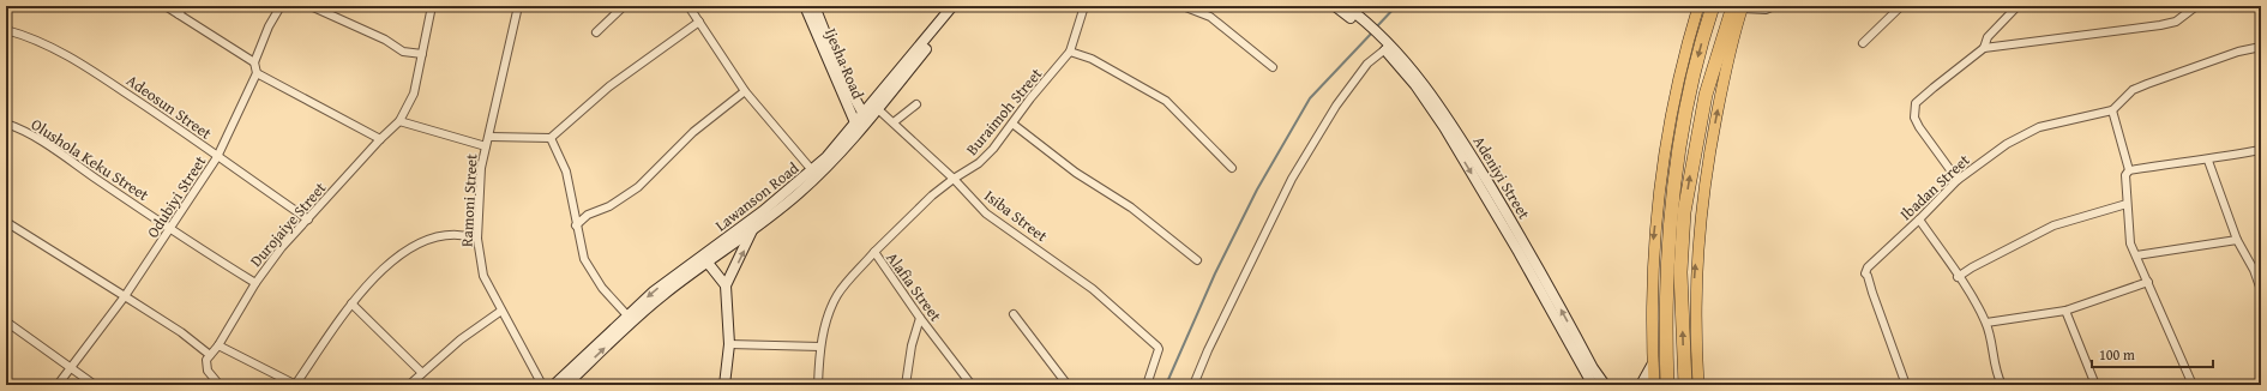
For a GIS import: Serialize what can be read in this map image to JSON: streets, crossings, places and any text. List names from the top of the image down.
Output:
{
  "streets": {
    "main road": ["Ijesha Road", "Adeniyi Street", "Lawanson Road"],
    "street": [
      "Adeosun Street",
      "Buraimoh Street",
      "Olushola Keku Street",
      "Ibadan Street",
      "Odubiyi Street",
      "Ramoni Street",
      "Isiba Street",
      "Durojaiye Street",
      "Alafia Street"
    ]
  },
  "crossings": [
    ["Ijesha Road", "Lawanson Road"],
    ["Adeosun Street", "Odubiyi Street"],
    ["Adeosun Street", "Durojaiye Street"],
    ["Buraimoh Street", "Isiba Street"],
    ["Buraimoh Street", "Alafia Street"],
    ["Olushola Keku Street", "Odubiyi Street"],
    ["Olushola Keku Street", "Durojaiye Street"]
  ],
  "scale_bar": "100 m"
}
